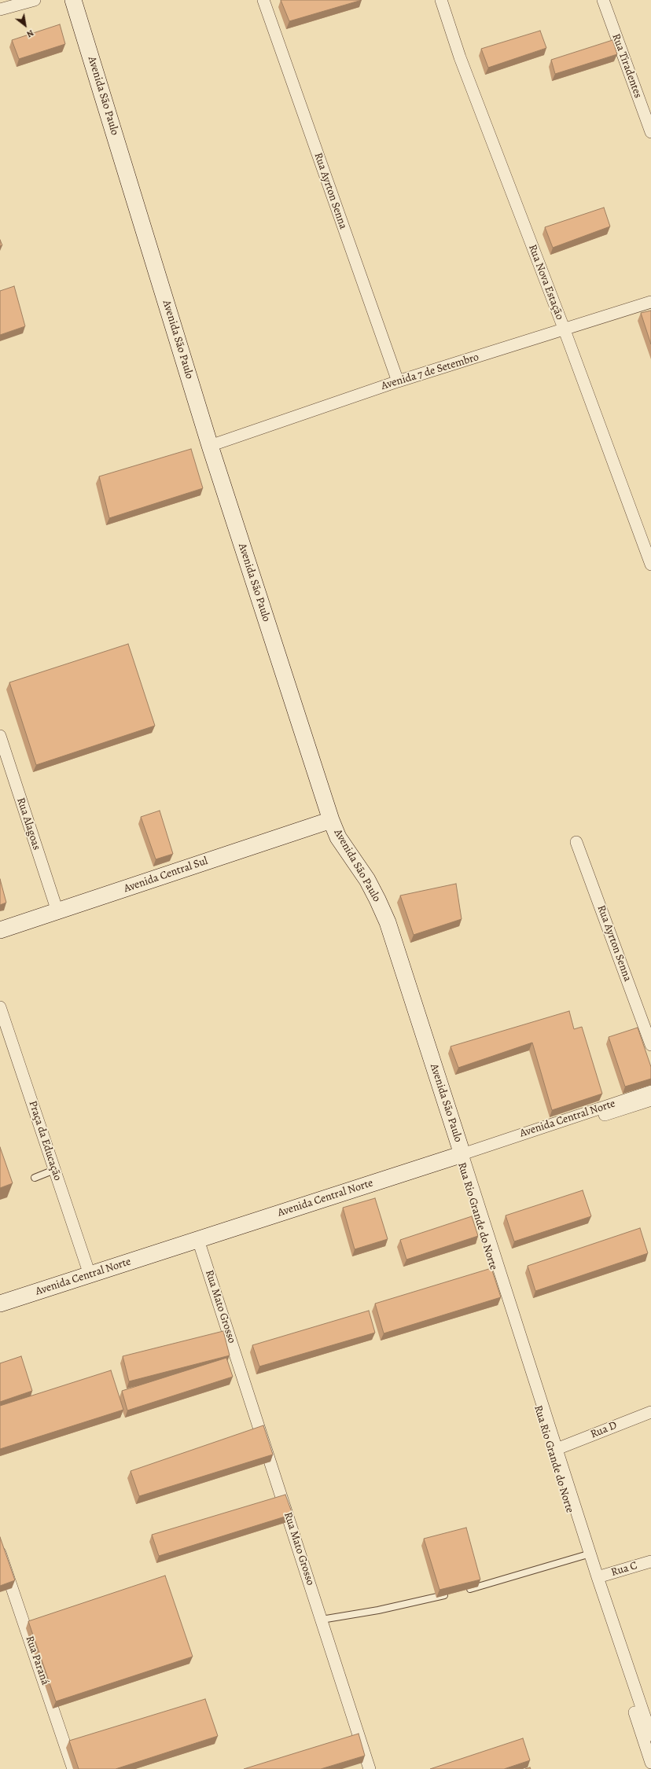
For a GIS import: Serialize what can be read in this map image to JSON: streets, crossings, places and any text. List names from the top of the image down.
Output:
{
  "streets": {
    "main road": ["Avenida São Paulo", "Avenida Central Sul", "Avenida Central Norte"],
    "street": [
      "Rua Tiradentes",
      "Rua Ayrton Senna",
      "Rua Nova Estação",
      "Avenida 7 de Setembro",
      "Rua Alagoas",
      "Praça da Educação",
      "Rua Rio Grande do Norte",
      "Rua Mato Grosso",
      "Rua D",
      "Rua C",
      "Rua Paraná"
    ]
  },
  "crossings": [
    ["Avenida São Paulo", "Avenida 7 de Setembro"],
    ["Avenida São Paulo", "Avenida Central Sul"],
    ["Avenida São Paulo", "Avenida Central Norte"],
    ["Avenida São Paulo", "Rua Rio Grande do Norte"],
    ["Rua Ayrton Senna", "Avenida 7 de Setembro"],
    ["Rua Nova Estação", "Avenida 7 de Setembro"],
    ["Rua Alagoas", "Avenida Central Sul"],
    ["Avenida Central Norte", "Praça da Educação"],
    ["Avenida Central Norte", "Rua Rio Grande do Norte"],
    ["Avenida Central Norte", "Rua Mato Grosso"],
    ["Rua Rio Grande do Norte", "Rua D"],
    ["Rua Rio Grande do Norte", "Rua C"]
  ],
  "north": "bottom right"
}
